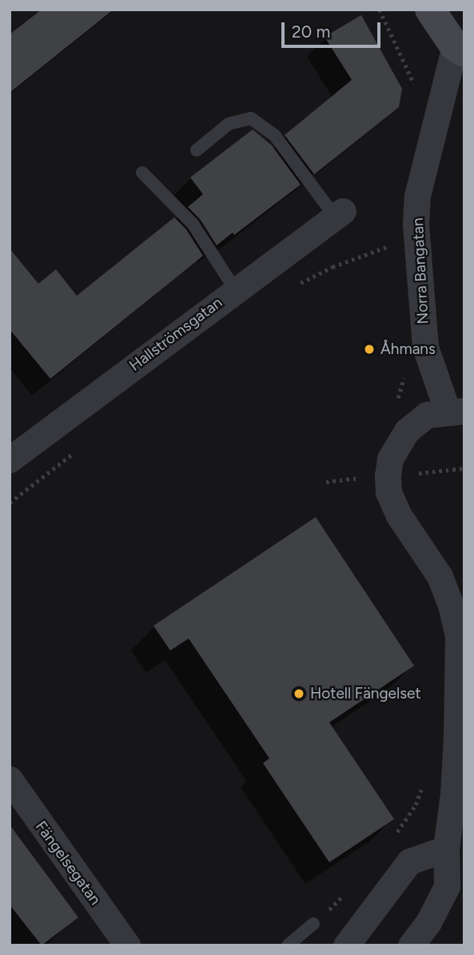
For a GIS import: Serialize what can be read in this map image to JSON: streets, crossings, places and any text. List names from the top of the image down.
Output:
{
  "streets": {
    "street": ["Norra Bangatan", "Hallströmsgatan", "Fängelsegatan"]
  },
  "places": ["Åhmans", "Hotell Fängelset"],
  "scale_bar": "20 m"
}
